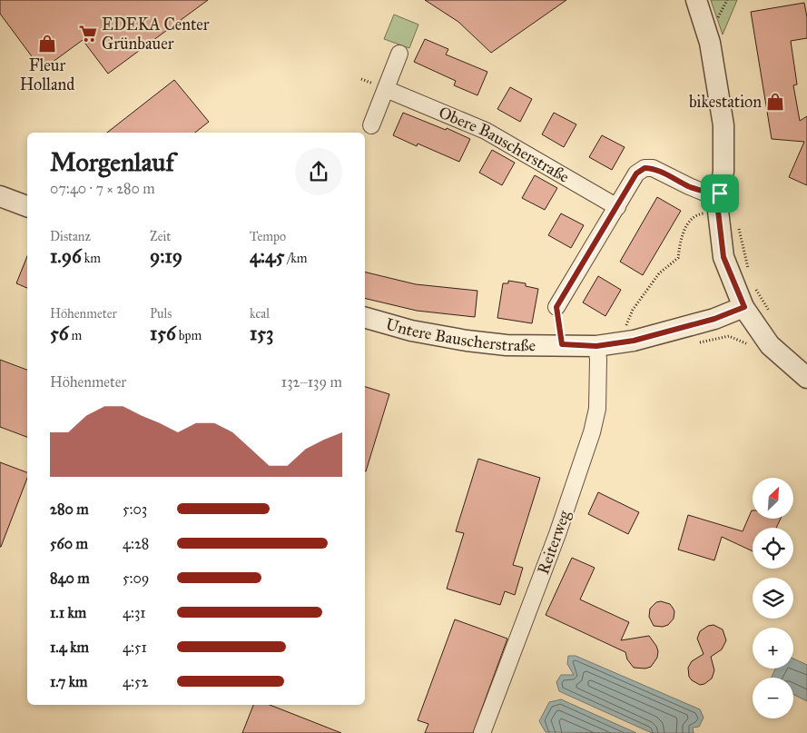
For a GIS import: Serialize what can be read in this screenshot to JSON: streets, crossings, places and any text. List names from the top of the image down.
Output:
{
  "streets": {
    "street": ["Obere Bauscherstraße", "Untere Bauscherstraße", "Reiterweg"]
  },
  "crossings": [
    ["Untere Bauscherstraße", "Reiterweg"]
  ],
  "places": {
    "supermarket": ["EDEKA Center Grünbauer"],
    "shop": ["Fleur Holland", "bikestation"]
  },
  "north": "top right",
  "page": {
    "heading": ["Morgenlauf", "07:40 · 7 × 280 m"],
    "stats": [
      ["Distanz", "1.96 km"],
      ["Zeit", "9:19"],
      ["Tempo", "4:45 /km"],
      ["Höhenmeter", "56 m"],
      ["Puls", "156 bpm"],
      ["kcal", "153"]
    ],
    "chart": ["Höhenmeter", "132–139 m"],
    "map_buttons": ["+", "−"],
    "list": [
      {
        "name": "280 m",
        "note": "5:03"
      },
      {
        "name": "560 m",
        "note": "4:28"
      },
      {
        "name": "840 m",
        "note": "5:09"
      },
      {
        "name": "1.1 km",
        "note": "4:31"
      },
      {
        "name": "1.4 km",
        "note": "4:51"
      },
      {
        "name": "1.7 km",
        "note": "4:52"
      }
    ]
  }
}
